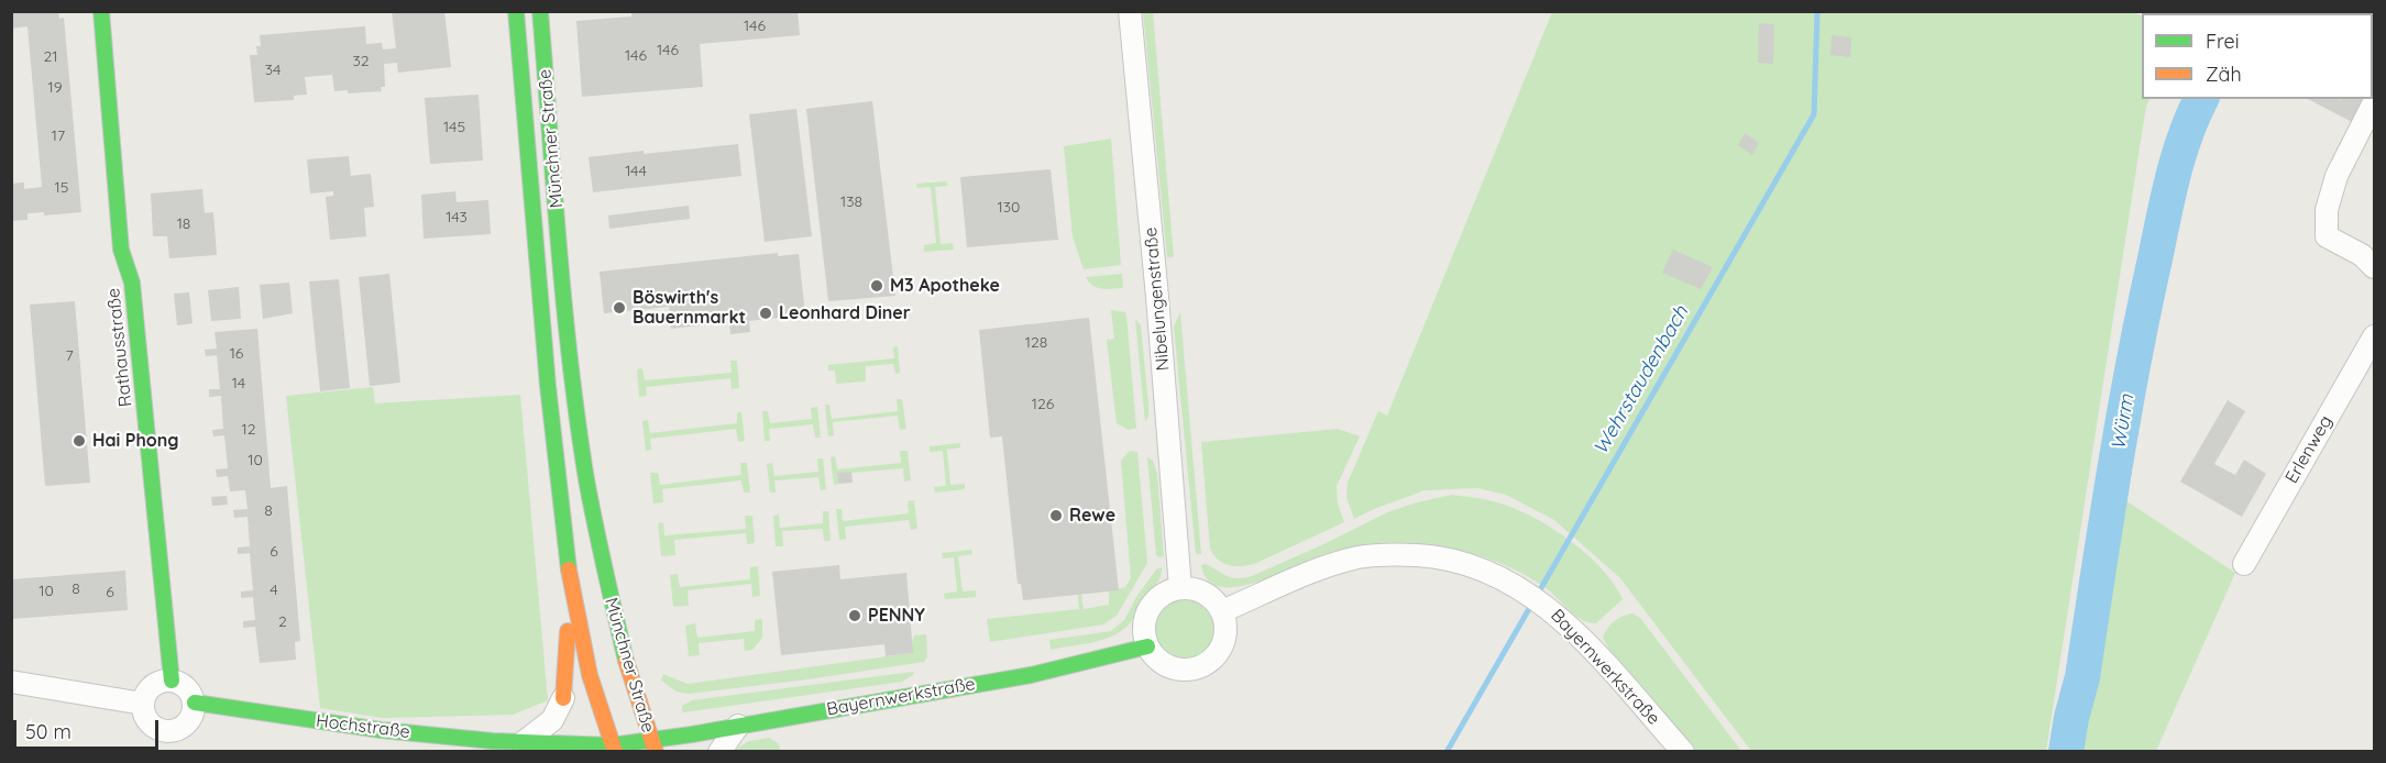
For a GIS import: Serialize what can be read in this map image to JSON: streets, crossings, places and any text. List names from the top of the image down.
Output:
{
  "streets": {
    "street": [
      "Münchner Straße",
      "Nibelungenstraße",
      "Rathausstraße",
      "Erlenweg",
      "Bayernwerkstraße",
      "Hochstraße"
    ]
  },
  "crossings": [
    ["Münchner Straße", "Bayernwerkstraße"],
    ["Münchner Straße", "Hochstraße"],
    ["Nibelungenstraße", "Bayernwerkstraße"],
    ["Rathausstraße", "Hochstraße"]
  ],
  "water": ["Wehrstaudenbach", "Würm"],
  "places": [
    "M3 Apotheke",
    "Böswirth's Bauernmarkt",
    "Leonhard Diner",
    "Hai Phong",
    "Rewe",
    "PENNY"
  ],
  "house_numbers": [
    "146",
    "146",
    "146",
    "21",
    "32",
    "34",
    "19",
    "145",
    "17",
    "144",
    "15",
    "138",
    "130",
    "143",
    "18",
    "128",
    "16",
    "7",
    "14",
    "126",
    "12",
    "10",
    "8",
    "6",
    "8",
    "4",
    "10",
    "6",
    "2"
  ],
  "legend": ["Frei", "Zäh"],
  "scale_bar": "50 m"
}
